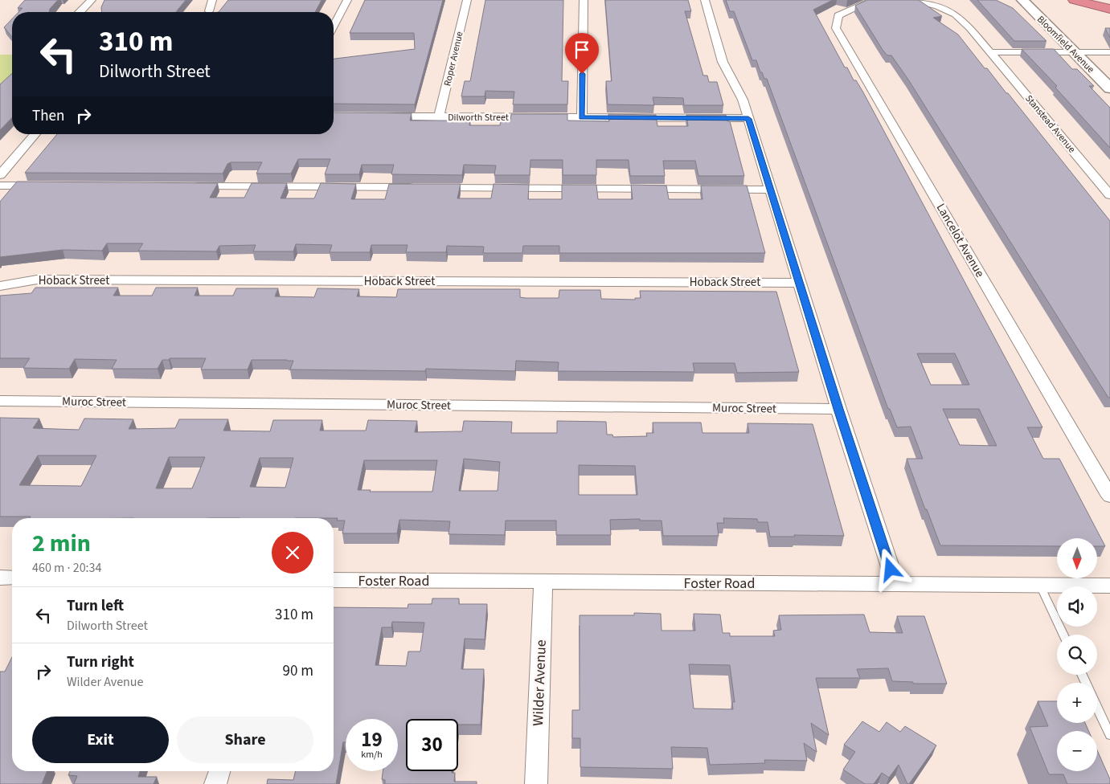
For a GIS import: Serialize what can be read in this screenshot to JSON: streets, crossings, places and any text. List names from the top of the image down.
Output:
{
  "streets": {
    "main road": ["Bloomfield Avenue"],
    "street": [
      "Roper Avenue",
      "Dilworth Street",
      "Stanstead Avenue",
      "Lancelot Avenue",
      "Hoback Street",
      "Muroc Street",
      "Foster Road",
      "Wilder Avenue"
    ]
  },
  "crossings": [
    ["Roper Avenue", "Dilworth Street"],
    ["Foster Road", "Wilder Avenue"]
  ],
  "north": "bottom",
  "page": {
    "turn": ["310 m", "Dilworth Street"],
    "then": "Then",
    "heading": ["2 min", "460 m · 20:34"],
    "map_buttons": ["+", "−"],
    "list": [
      {
        "name": "Turn left",
        "note": "Dilworth Street",
        "value": "310 m"
      },
      {
        "name": "Turn right",
        "note": "Wilder Avenue",
        "value": "90 m"
      }
    ],
    "buttons": ["Exit", "Share"],
    "speed": "19 km/h",
    "limit": "30"
  }
}
